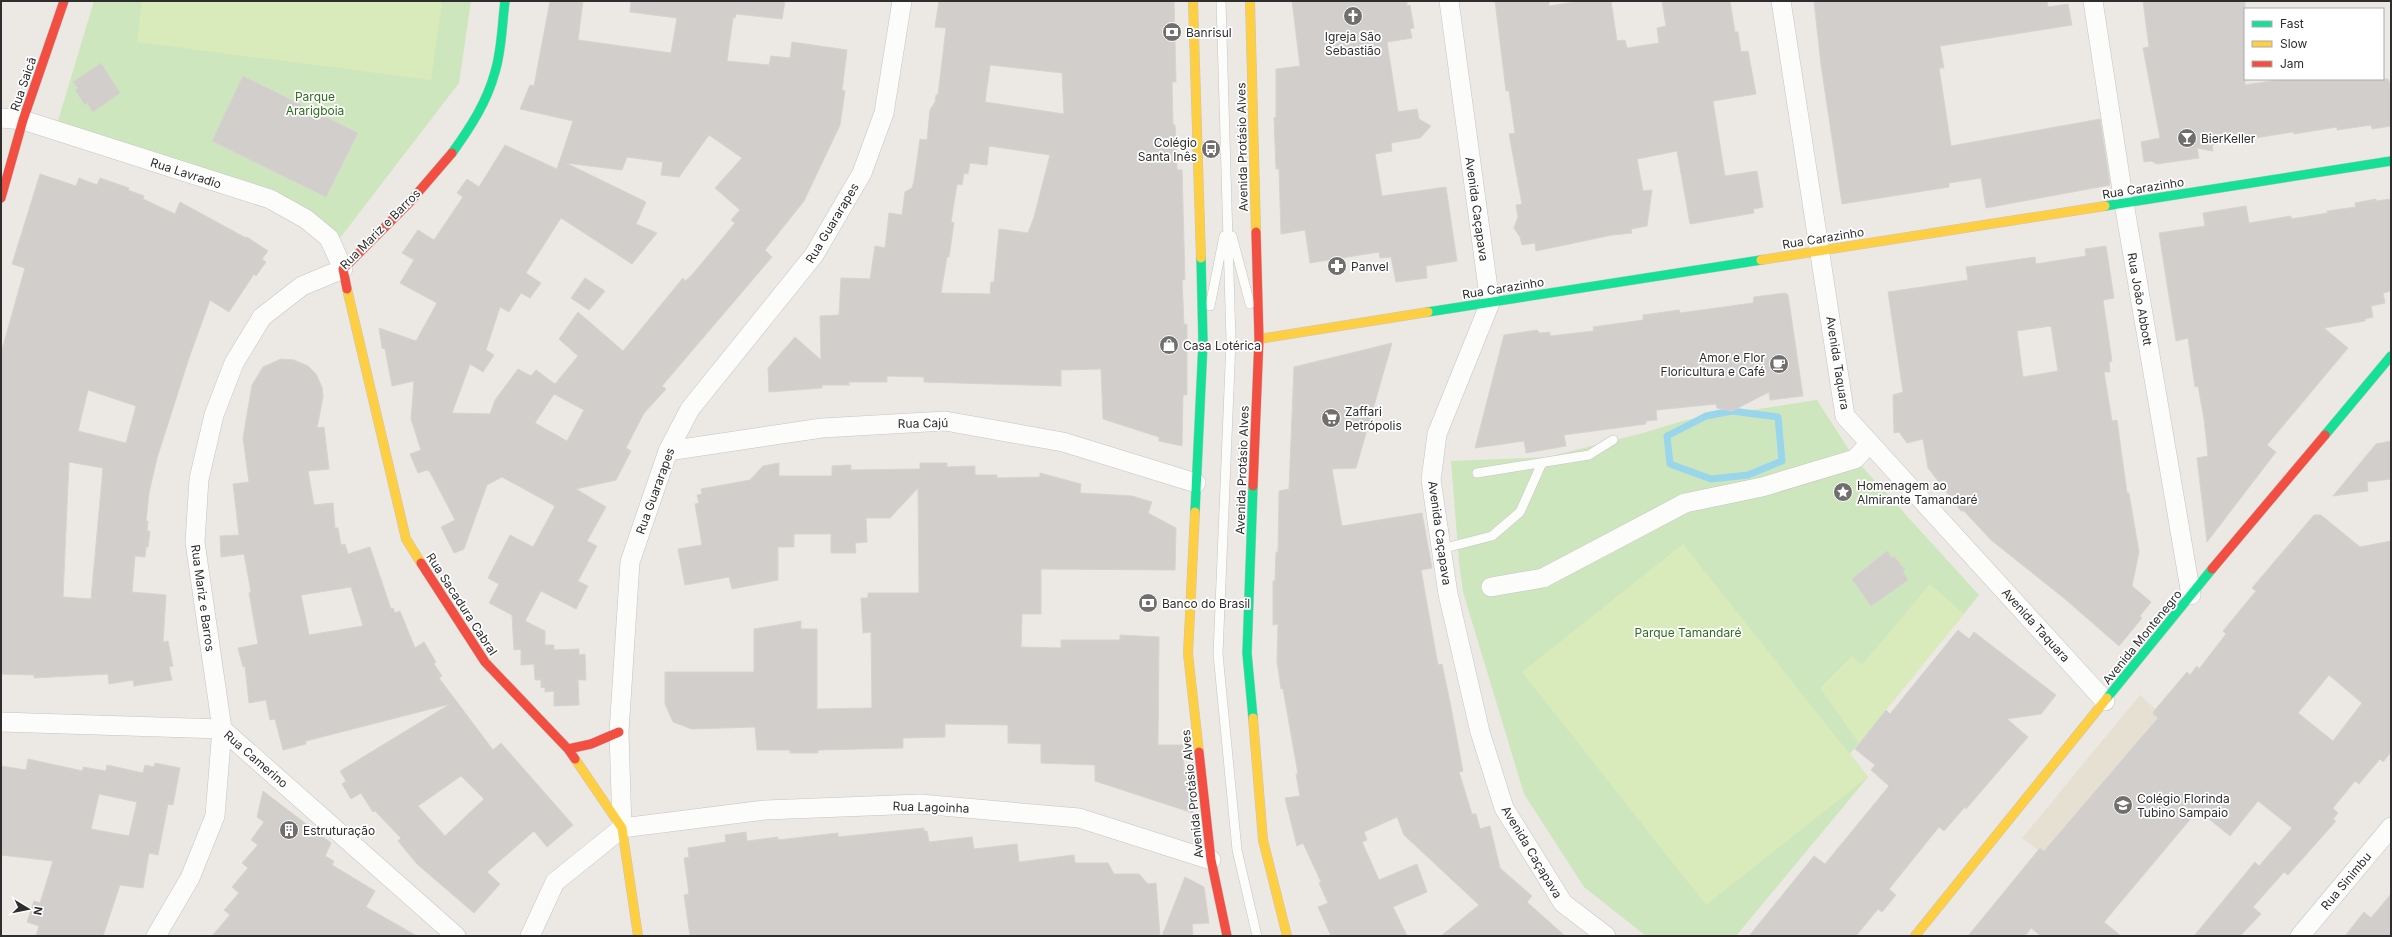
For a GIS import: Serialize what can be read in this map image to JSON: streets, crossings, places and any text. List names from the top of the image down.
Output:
{
  "streets": {
    "street": [
      "Rua Saicã",
      "Avenida Protásio Alves",
      "Rua Lavradio",
      "Rua Carazinho",
      "Avenida Caçapava",
      "Rua Guararapes",
      "Rua Mariz e Barros",
      "Rua João Abbott",
      "Avenida Taquara",
      "Rua Cajú",
      "Rua Sacadura Cabral",
      "Avenida Montenegro",
      "Rua Camerino",
      "Rua Lagoinha",
      "Rua Sinimbu"
    ]
  },
  "crossings": [
    ["Rua Saicã", "Rua Lavradio"],
    ["Avenida Protásio Alves", "Rua Carazinho"],
    ["Avenida Protásio Alves", "Rua Cajú"],
    ["Avenida Protásio Alves", "Rua Lagoinha"],
    ["Rua Lavradio", "Rua Mariz e Barros"],
    ["Rua Lavradio", "Rua Sacadura Cabral"],
    ["Rua Carazinho", "Avenida Caçapava"],
    ["Rua Carazinho", "Rua João Abbott"],
    ["Rua Carazinho", "Avenida Taquara"],
    ["Rua Guararapes", "Rua Cajú"],
    ["Rua Guararapes", "Rua Sacadura Cabral"],
    ["Rua Guararapes", "Rua Lagoinha"],
    ["Rua Mariz e Barros", "Rua Sacadura Cabral"],
    ["Rua Mariz e Barros", "Rua Camerino"],
    ["Rua João Abbott", "Avenida Montenegro"],
    ["Avenida Taquara", "Avenida Montenegro"],
    ["Rua Sacadura Cabral", "Rua Lagoinha"]
  ],
  "parks": ["Parque Ararigboia", "Parque Tamandaré"],
  "places": {
    "church": ["Igreja São Sebastião"],
    "bank": ["Banrisul", "Banco do Brasil"],
    "bar": ["BierKeller"],
    "bus stop": ["Colégio Santa Inês"],
    "pharmacy": ["Panvel"],
    "shop": ["Casa Lotérica"],
    "cafe": ["Amor e Flor Floricultura e Café"],
    "supermarket": ["Zaffari Petrópolis"],
    "place": ["Homenagem ao Almirante Tamandaré"],
    "school or university": ["Colégio Florinda Tubino Sampaio"],
    "building": ["Estruturação"]
  },
  "legend": ["Fast", "Slow", "Jam"],
  "north": "right"
}
